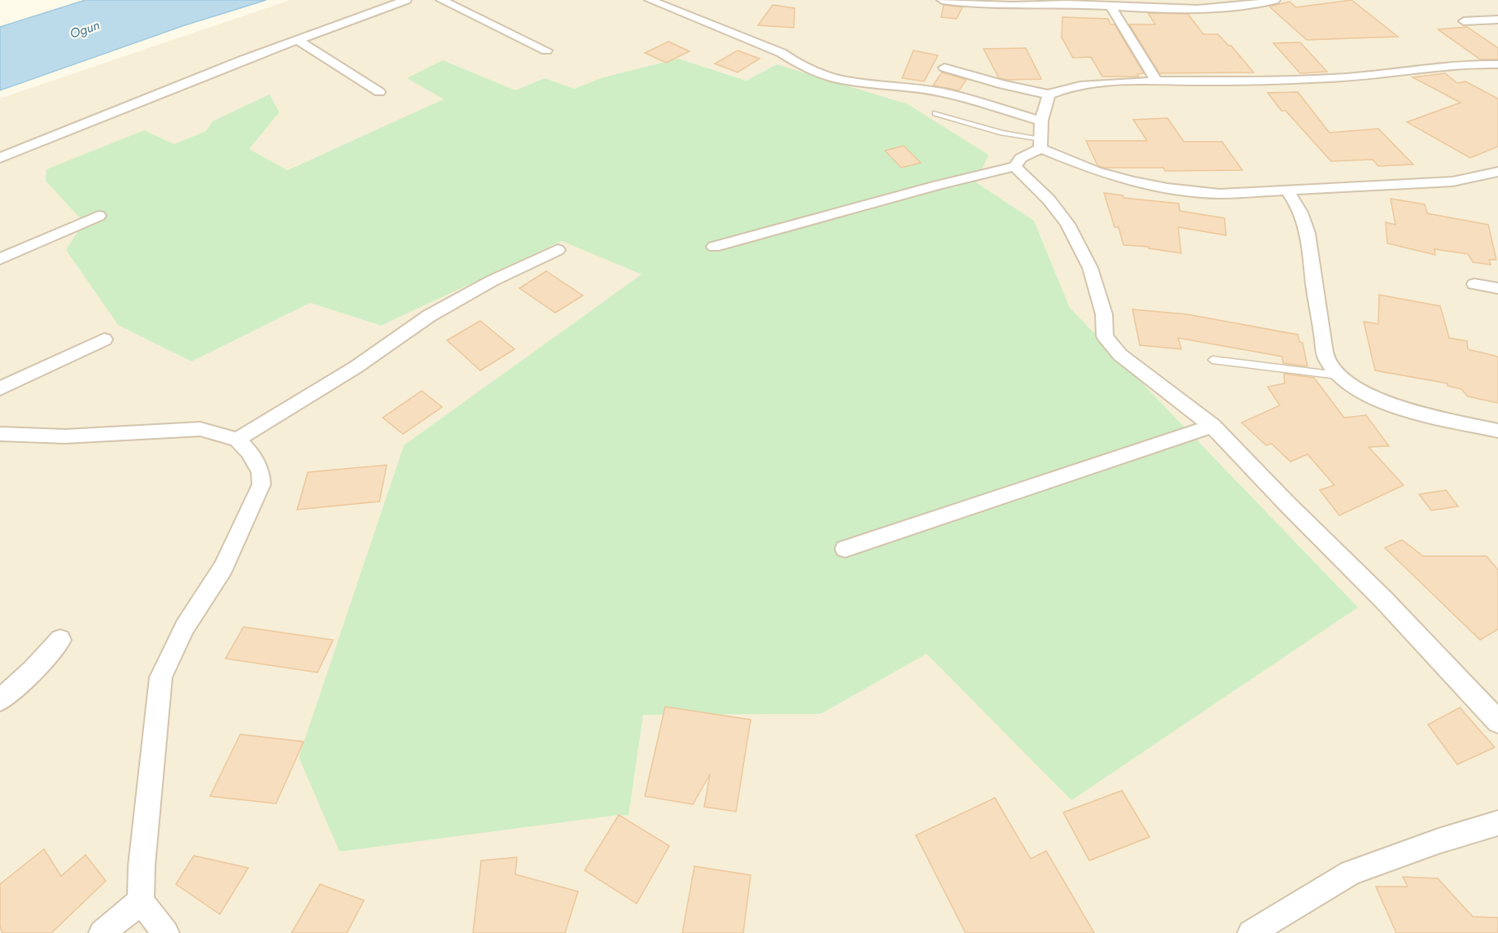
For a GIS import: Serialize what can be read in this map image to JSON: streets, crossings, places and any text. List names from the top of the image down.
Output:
{
  "water": ["Ogun"]
}
